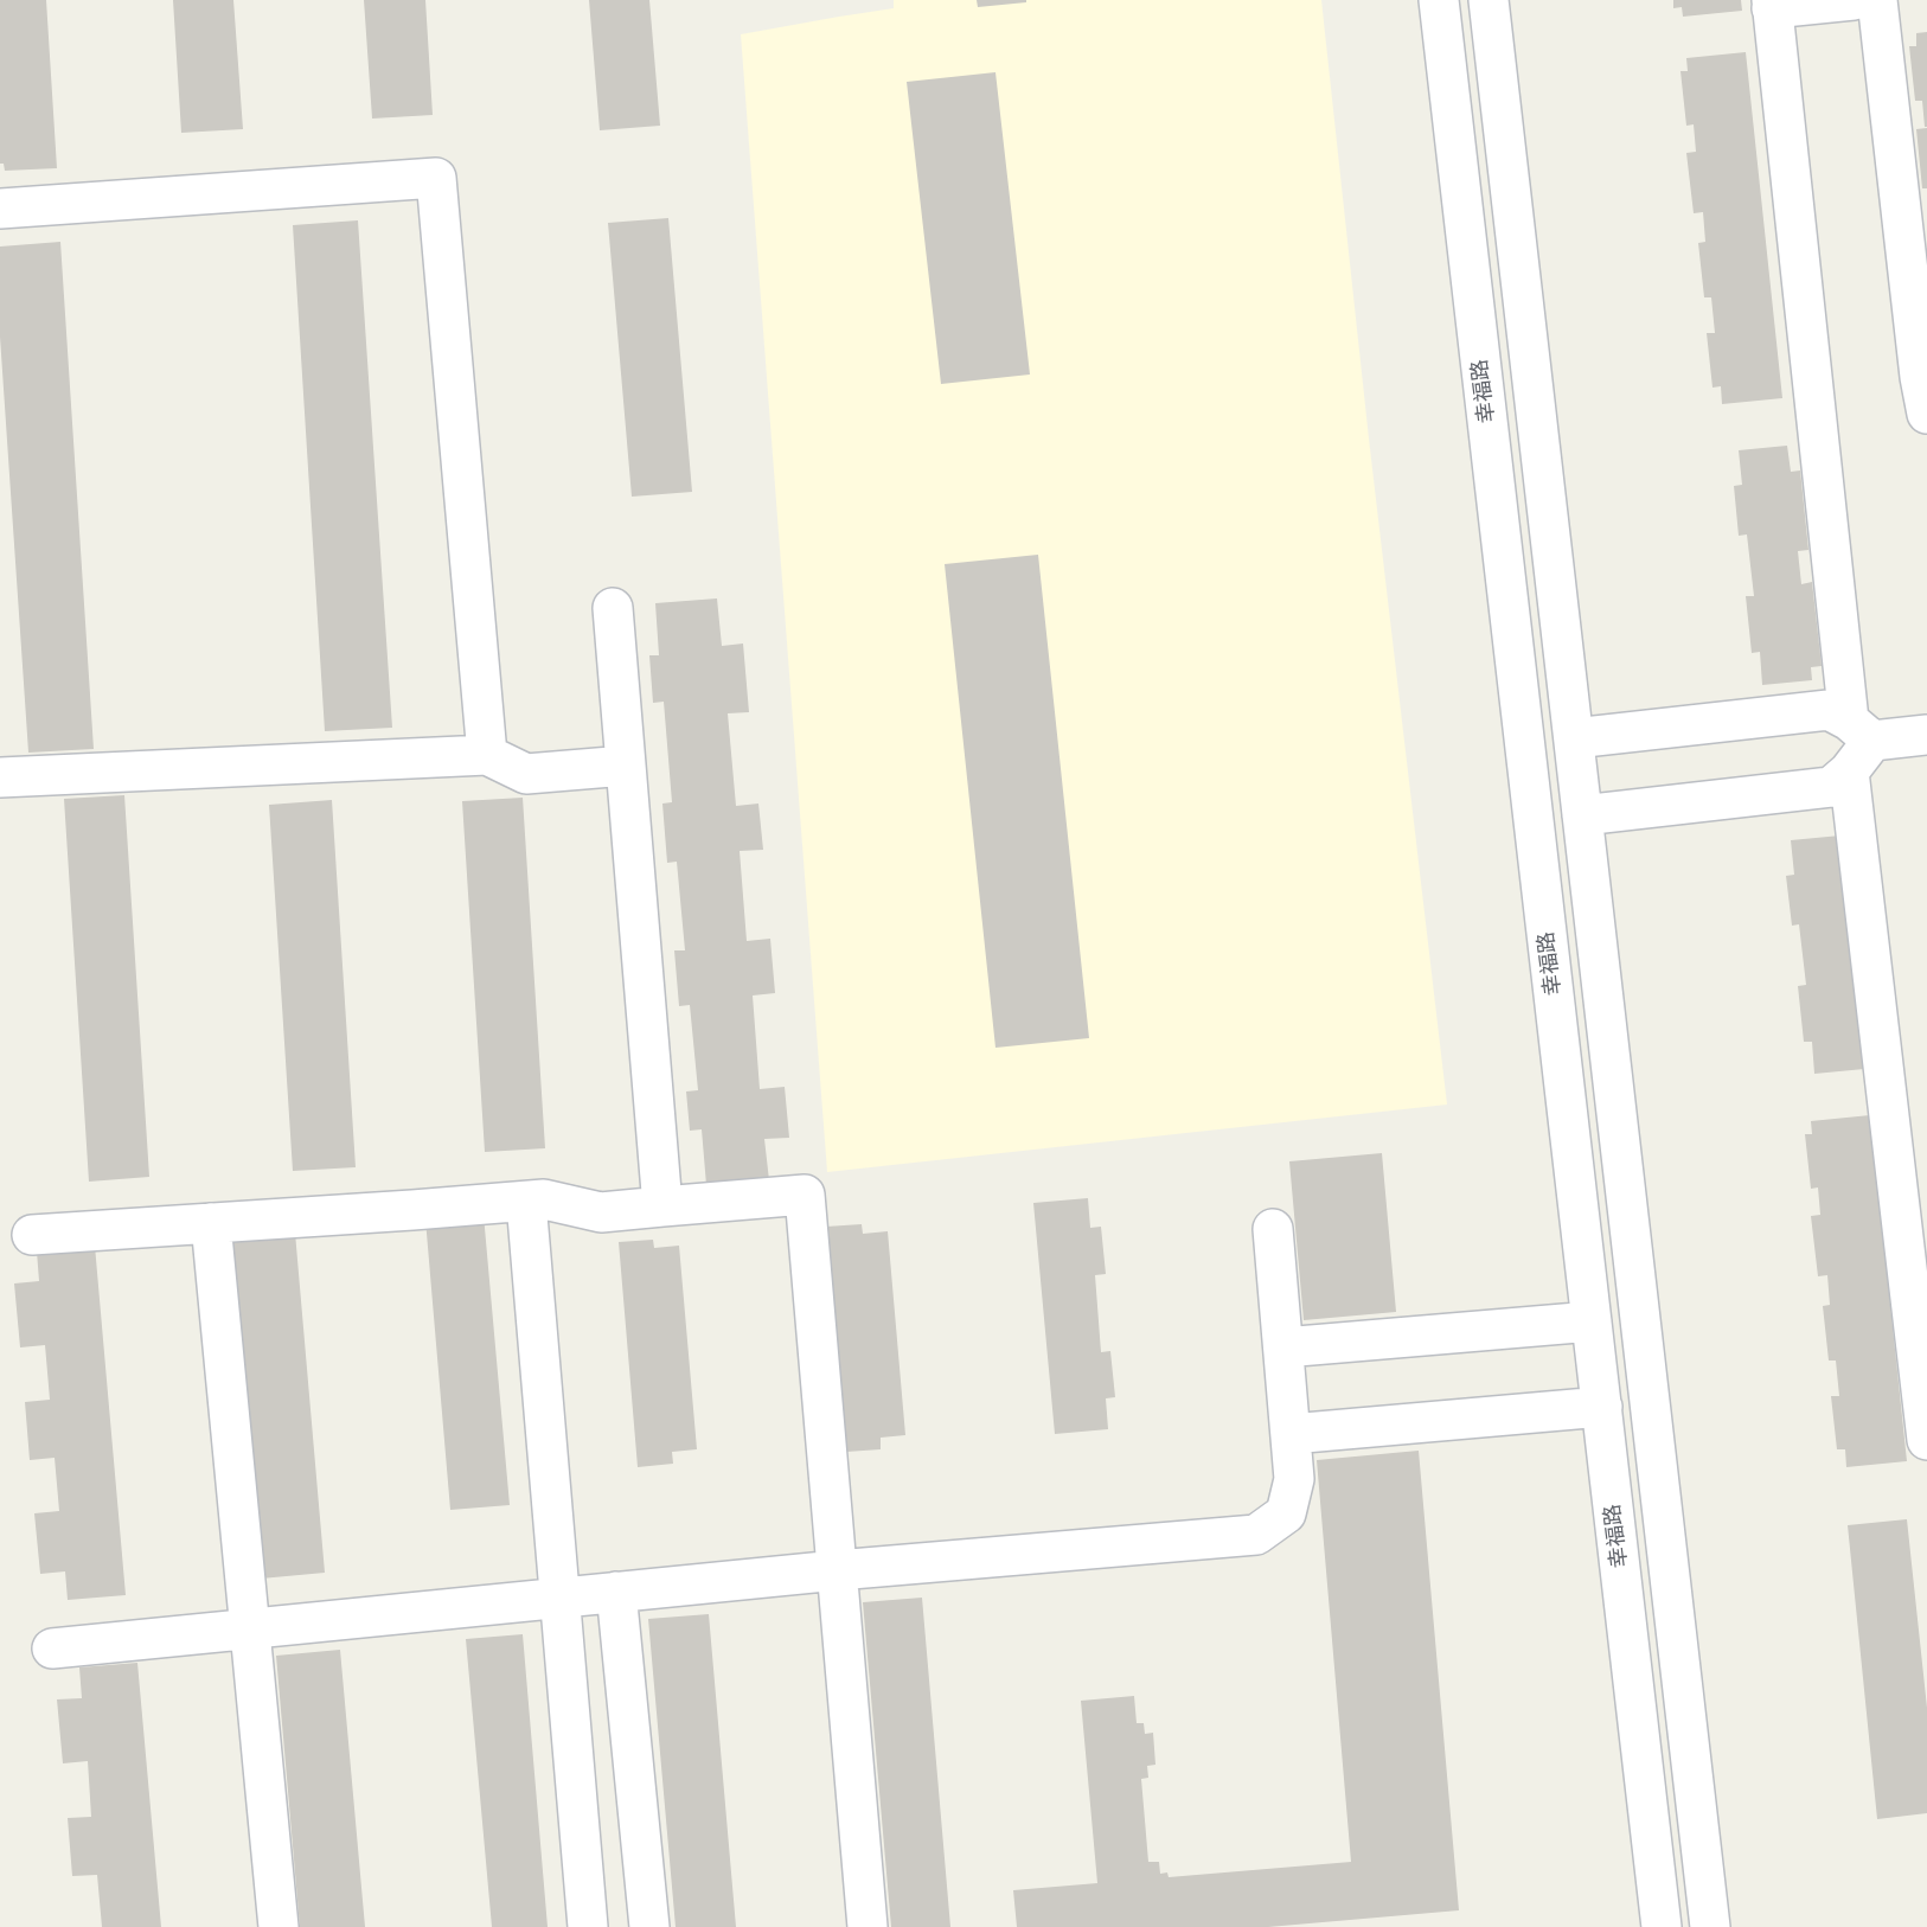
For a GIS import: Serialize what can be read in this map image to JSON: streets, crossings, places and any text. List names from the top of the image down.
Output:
{
  "streets": {
    "street": ["幸福路"]
  }
}
